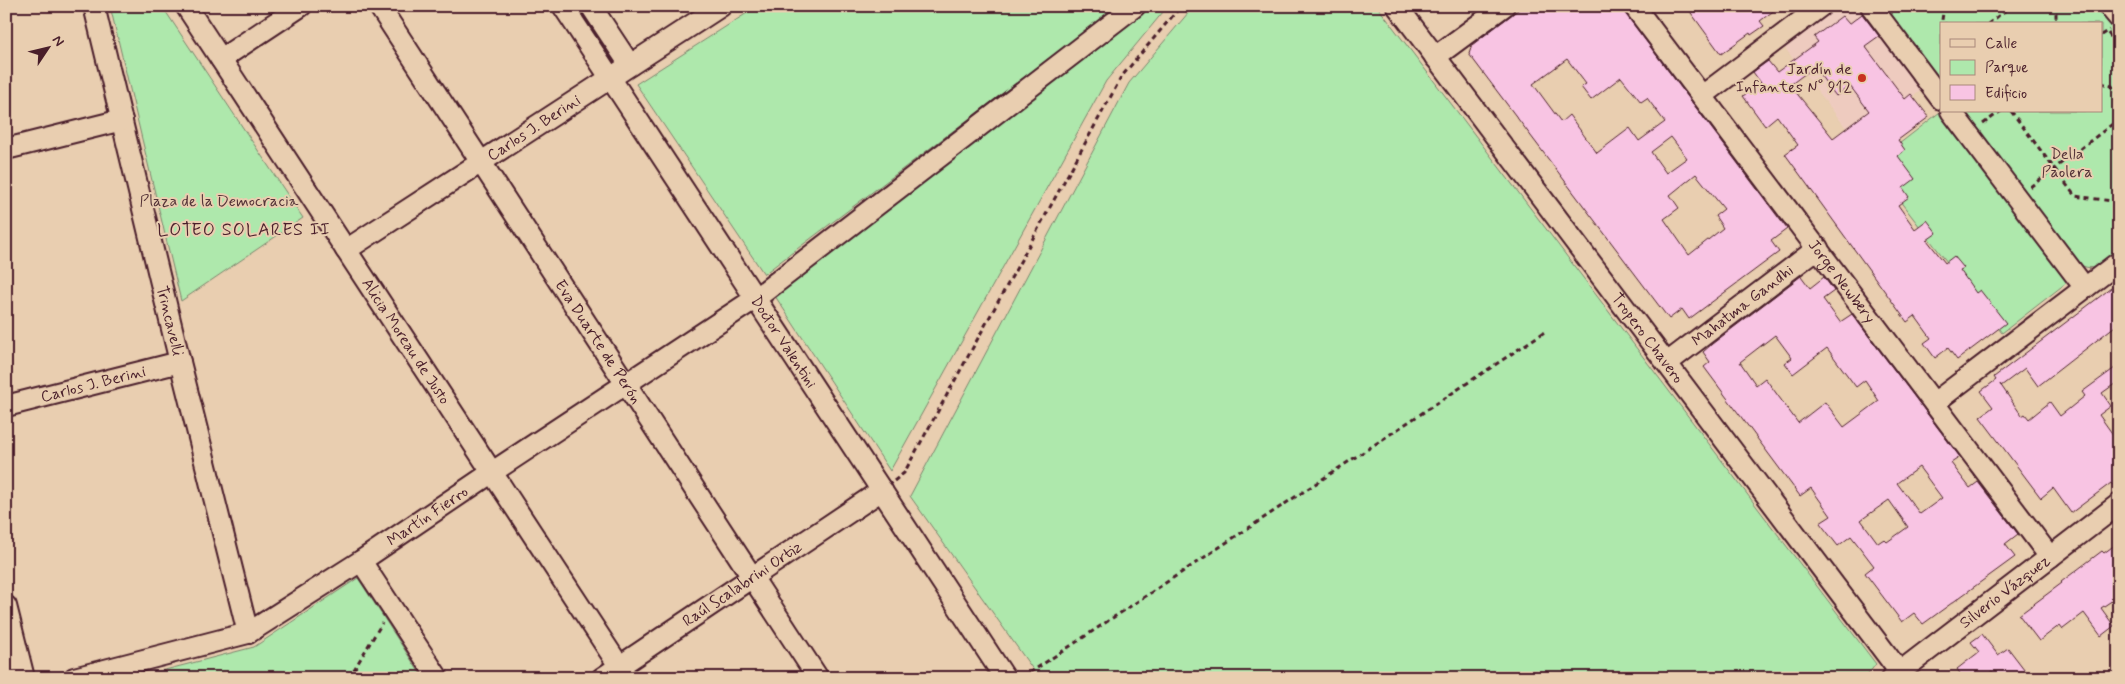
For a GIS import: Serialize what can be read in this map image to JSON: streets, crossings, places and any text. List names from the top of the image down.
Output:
{
  "streets": {
    "street": [
      "Carlos J. Berini",
      "Jorge Newbery",
      "Mahatma Gandhi",
      "Trincavelli",
      "Tropero Chavero",
      "Alicia Moreau de Justo",
      "Eva Duarte de Perón",
      "Doctor Valentini",
      "Martín Fierro",
      "Raúl Scalabrini Ortiz",
      "Silverio Vázquez"
    ]
  },
  "crossings": [
    ["Carlos J. Berini", "Trincavelli"],
    ["Carlos J. Berini", "Alicia Moreau de Justo"],
    ["Carlos J. Berini", "Eva Duarte de Perón"],
    ["Carlos J. Berini", "Doctor Valentini"],
    ["Jorge Newbery", "Mahatma Gandhi"],
    ["Jorge Newbery", "Silverio Vázquez"],
    ["Mahatma Gandhi", "Tropero Chavero"],
    ["Trincavelli", "Martín Fierro"],
    ["Tropero Chavero", "Silverio Vázquez"],
    ["Alicia Moreau de Justo", "Martín Fierro"],
    ["Alicia Moreau de Justo", "Raúl Scalabrini Ortiz"],
    ["Eva Duarte de Perón", "Martín Fierro"],
    ["Eva Duarte de Perón", "Raúl Scalabrini Ortiz"],
    ["Doctor Valentini", "Martín Fierro"],
    ["Doctor Valentini", "Raúl Scalabrini Ortiz"]
  ],
  "districts": ["LOTEO SOLARES II"],
  "parks": ["Della Paolera", "Plaza de la Democracia"],
  "places": ["Jardín de Infantes N° 912"],
  "legend": ["Calle", "Parque", "Edificio"],
  "north": "top right"
}
